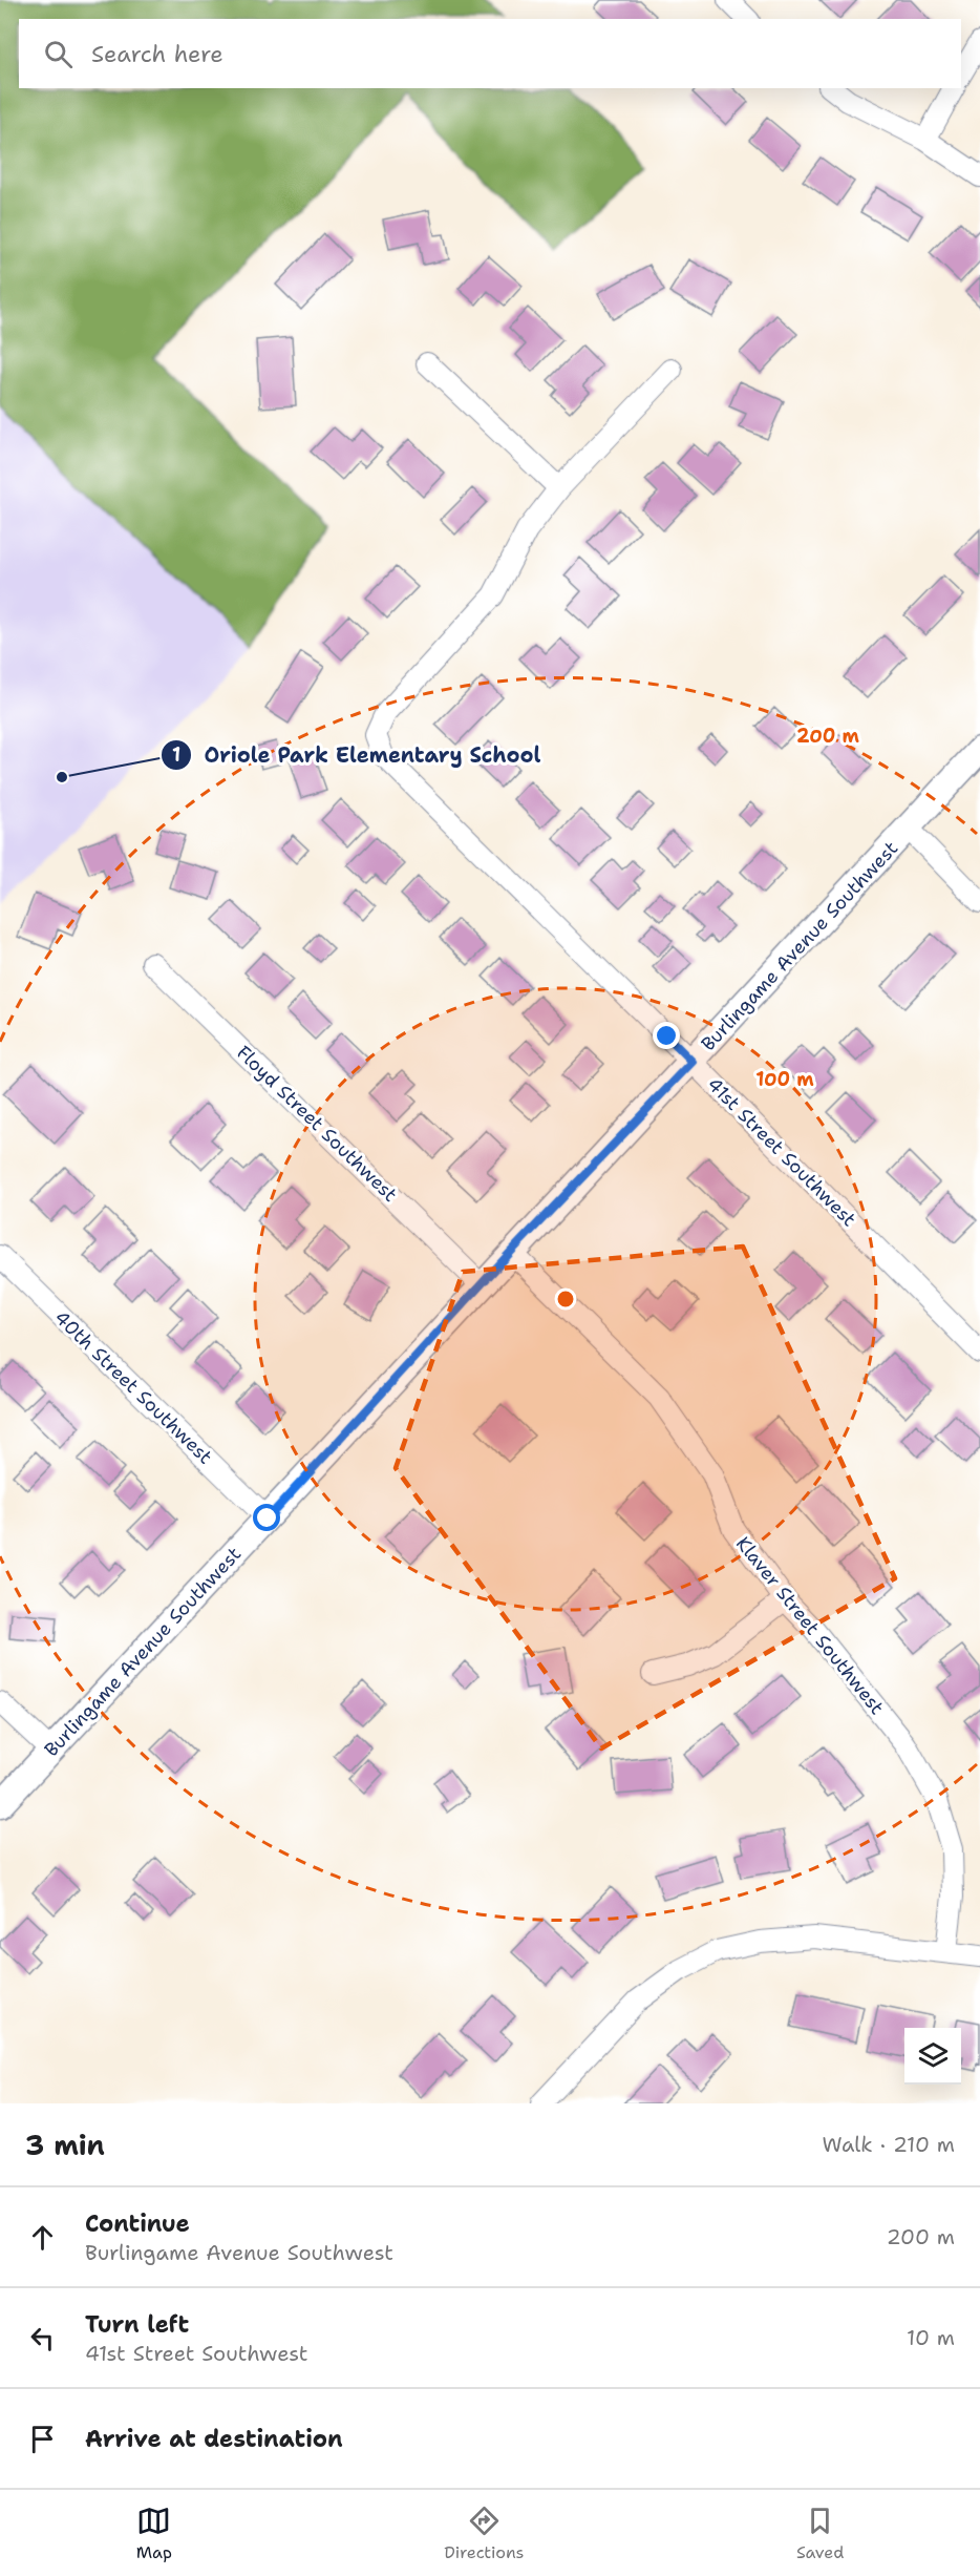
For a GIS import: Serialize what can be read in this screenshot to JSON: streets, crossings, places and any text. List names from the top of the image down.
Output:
{
  "streets": {
    "street": [
      "Burlingame Avenue Southwest",
      "Floyd Street Southwest",
      "41st Street Southwest",
      "40th Street Southwest",
      "Klaver Street Southwest"
    ]
  },
  "crossings": [
    ["Burlingame Avenue Southwest", "Floyd Street Southwest"],
    ["Burlingame Avenue Southwest", "41st Street Southwest"],
    ["Burlingame Avenue Southwest", "40th Street Southwest"],
    ["Burlingame Avenue Southwest", "Klaver Street Southwest"]
  ],
  "places": ["Oriole Park Elementary School"],
  "page": {
    "search": "Search here",
    "heading": ["3 min", "Walk · 210 m"],
    "list": [
      ["Continue", "Burlingame Avenue Southwest", "200 m"],
      ["Turn left", "41st Street Southwest", "10 m"],
      "Arrive at destination"
    ],
    "nav": ["Map", "Directions", "Saved"]
  },
  "rings": ["200 m", "100 m"]
}
